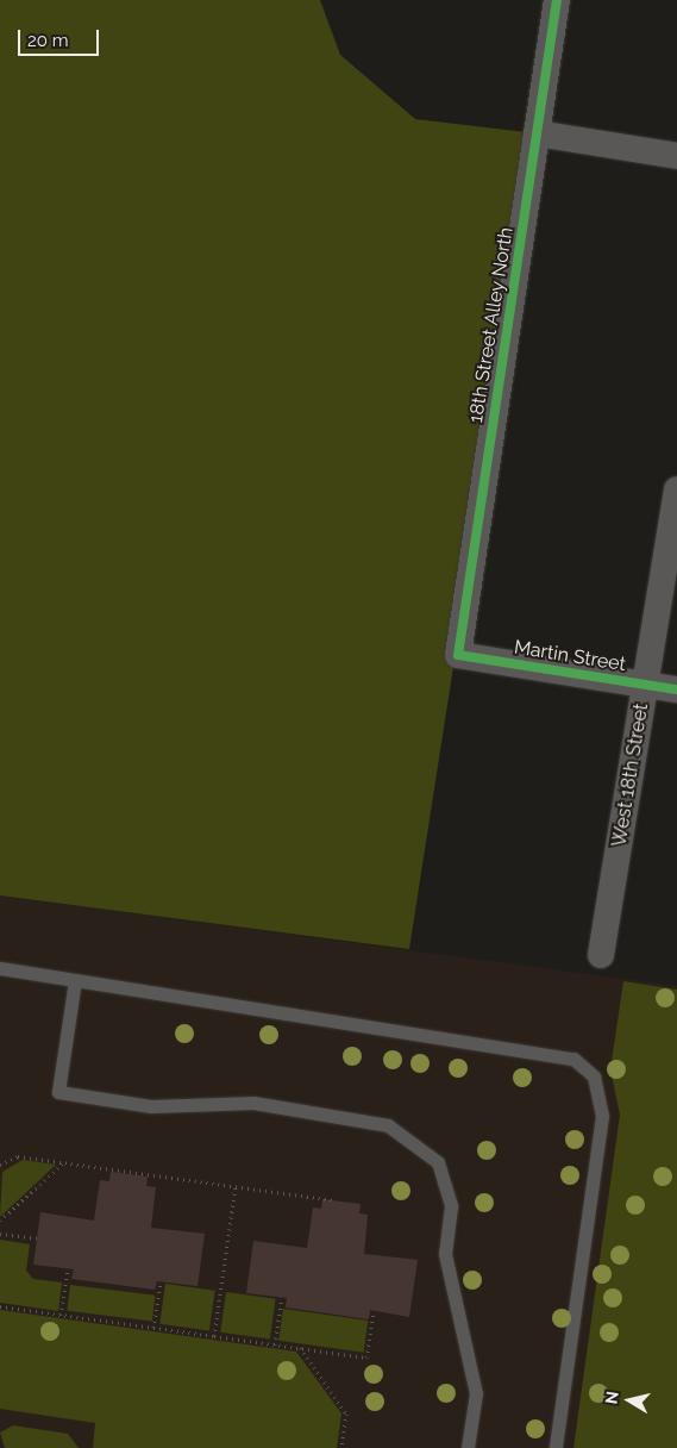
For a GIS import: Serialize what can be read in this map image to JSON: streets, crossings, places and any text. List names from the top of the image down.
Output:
{
  "streets": {
    "street": ["18th Street Alley North", "Martin Street", "West 18th Street"]
  },
  "crossings": [
    ["18th Street Alley North", "Martin Street"],
    ["Martin Street", "West 18th Street"]
  ],
  "scale_bar": "20 m",
  "north": "left"
}
